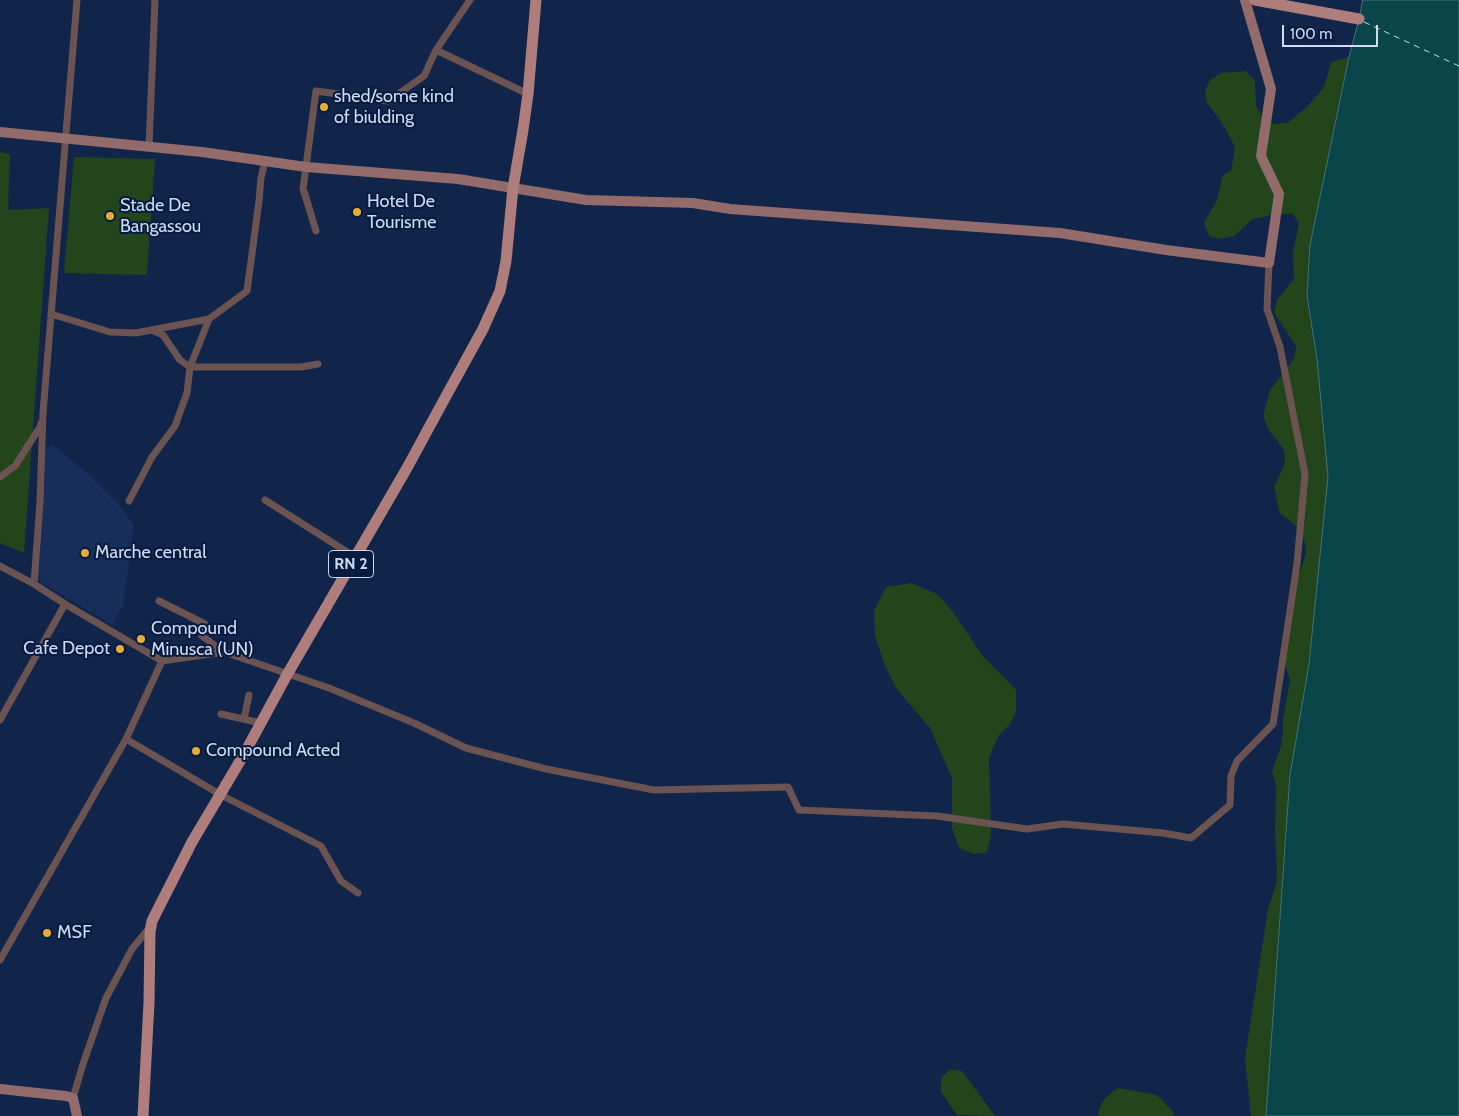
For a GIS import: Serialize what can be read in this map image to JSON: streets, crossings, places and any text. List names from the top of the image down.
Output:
{
  "streets": {
    "main road": ["RN 2"]
  },
  "places": [
    "shed/some kind of biulding",
    "Hotel De Tourisme",
    "Stade De Bangassou",
    "Marche central",
    "Compound Minusca (UN)",
    "Cafe Depot",
    "Compound Acted",
    "MSF"
  ],
  "scale_bar": "100 m"
}
